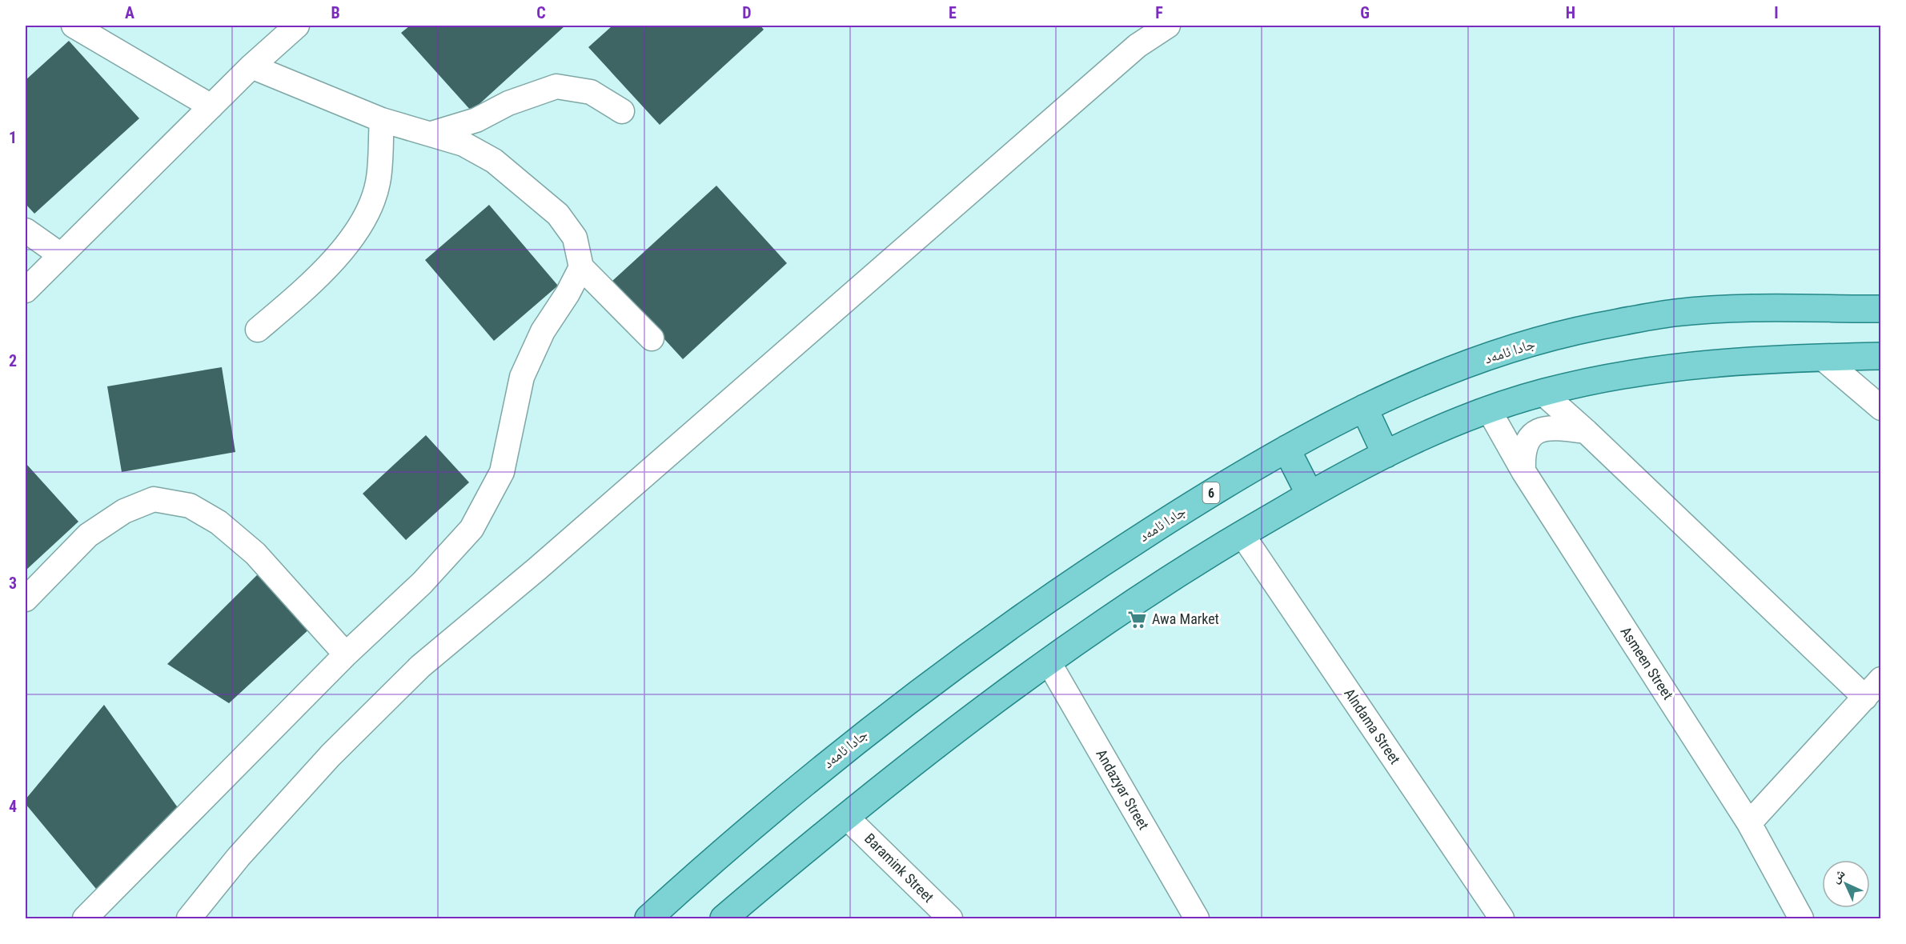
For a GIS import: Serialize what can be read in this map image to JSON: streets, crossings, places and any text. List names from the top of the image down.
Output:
{
  "streets": {
    "main road": ["جادا ئامەد", "6"],
    "street": [
      "Asmeen Street",
      "Alndama Street",
      "Andazyar Street",
      "Baramink Street"
    ]
  },
  "places": {
    "supermarket": ["Awa Market"]
  },
  "north": "top left",
  "grid": {
    "columns": [
      "A",
      "B",
      "C",
      "D",
      "E",
      "F",
      "G",
      "H",
      "I"
    ],
    "rows": [
      "1",
      "2",
      "3",
      "4"
    ]
  }
}
